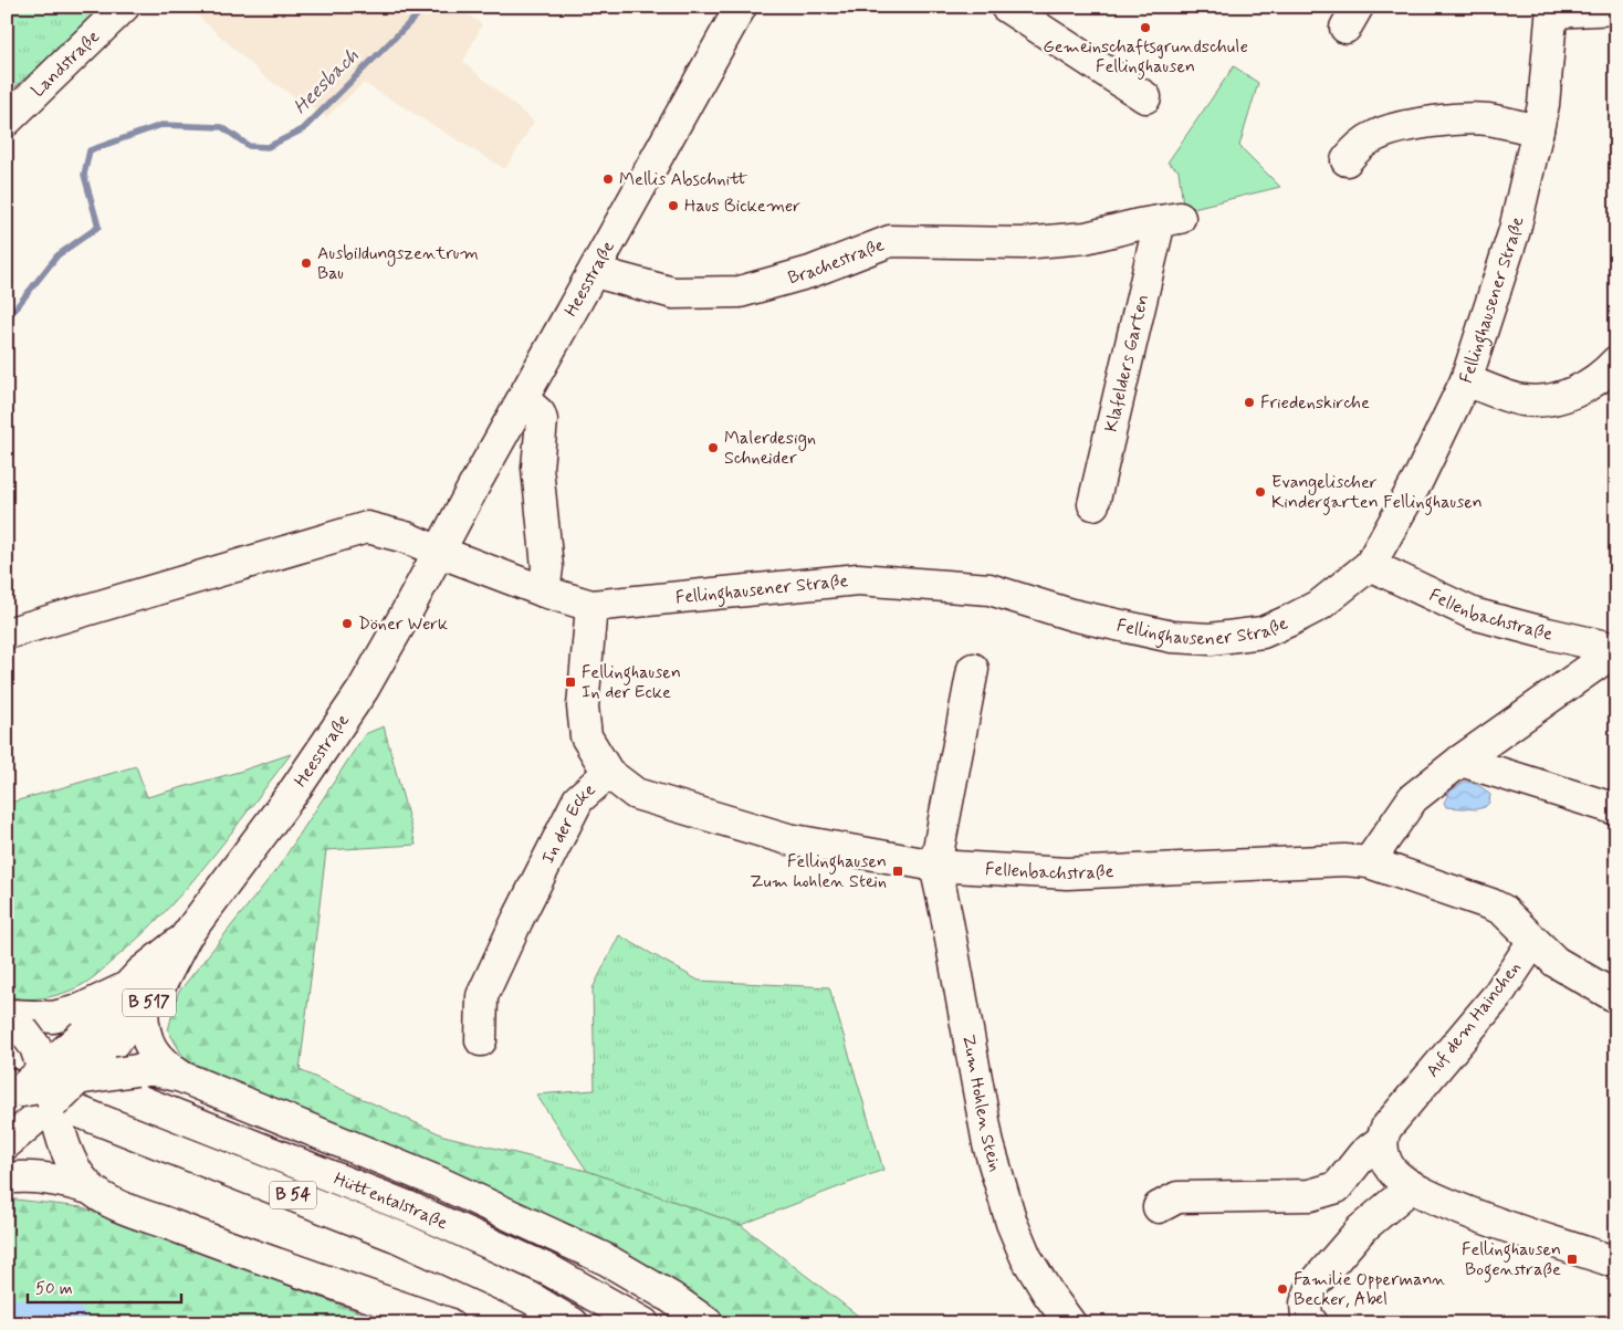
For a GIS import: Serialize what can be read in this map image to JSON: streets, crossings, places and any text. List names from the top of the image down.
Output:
{
  "streets": {
    "main road": [
      "Landstraße",
      "Brachestraße",
      "Heesstraße",
      "Fellinghausener Straße",
      "Klafelders Garten",
      "Fellenbachstraße",
      "In der Ecke",
      "B 517",
      "Auf dem Hainchen",
      "Zum Hohlen Stein",
      "B 54",
      "Hüttentalstraße"
    ]
  },
  "crossings": [
    ["Brachestraße", "Heesstraße"],
    ["Brachestraße", "Klafelders Garten"],
    ["Heesstraße", "Fellinghausener Straße"],
    ["Heesstraße", "Hüttentalstraße"],
    ["Fellinghausener Straße", "Fellenbachstraße"],
    ["Fellinghausener Straße", "In der Ecke"],
    ["Fellenbachstraße", "In der Ecke"],
    ["Fellenbachstraße", "Zum Hohlen Stein"]
  ],
  "water": ["Heesbach"],
  "places": {
    "other": [
      "Gemeinschaftsgrundschule Fellinghausen",
      "Mellis Abschnitt",
      "Haus Bickemer",
      "Ausbildungszentrum Bau",
      "Friedenskirche",
      "Malerdesign Schneider",
      "Evangelischer Kindergarten Fellinghausen",
      "Döner Werk",
      "Familie Oppermann Becker, Abel"
    ],
    "transit": ["Fellinghausen In der Ecke", "Fellinghausen Zum hohlen Stein", "Fellinghausen Bogenstraße"]
  },
  "scale_bar": "50 m"
}
